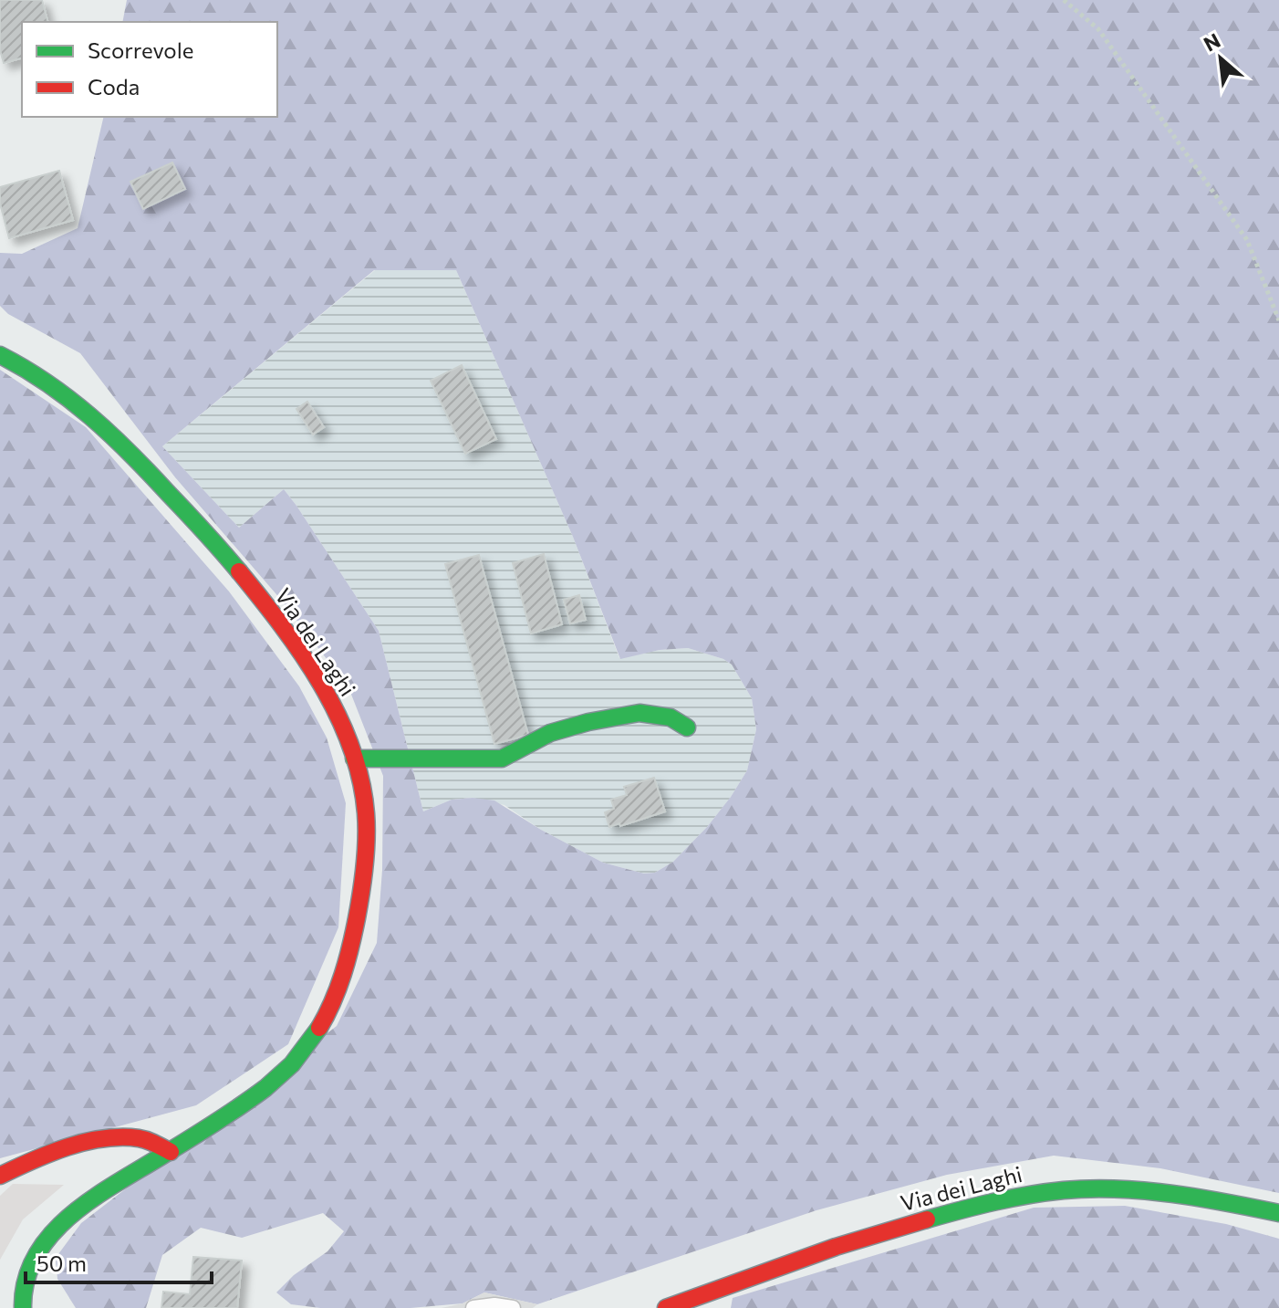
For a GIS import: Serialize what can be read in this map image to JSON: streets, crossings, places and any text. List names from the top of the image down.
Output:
{
  "streets": {
    "main road": ["Via dei Laghi"]
  },
  "legend": ["Scorrevole", "Coda"],
  "scale_bar": "50 m",
  "north": "top left"
}
